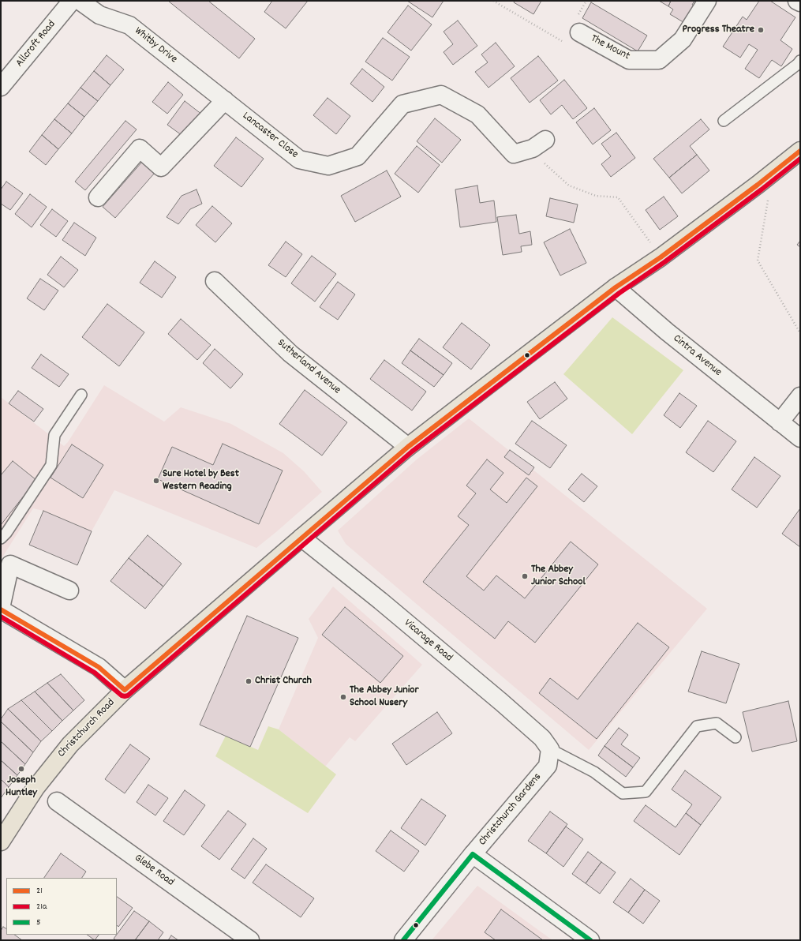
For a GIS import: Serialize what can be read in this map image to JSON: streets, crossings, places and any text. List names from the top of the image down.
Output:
{
  "streets": {
    "main road": ["Christchurch Road"],
    "street": [
      "Allcroft Road",
      "Whitby Drive",
      "The Mount",
      "Lancaster Close",
      "Cintra Avenue",
      "Sutherland Avenue",
      "Vicarage Road",
      "Christchurch Gardens",
      "Glebe Road"
    ]
  },
  "crossings": [
    ["Whitby Drive", "Lancaster Close"],
    ["Cintra Avenue", "Christchurch Road"],
    ["Sutherland Avenue", "Christchurch Road"],
    ["Vicarage Road", "Christchurch Road"],
    ["Vicarage Road", "Christchurch Gardens"]
  ],
  "places": [
    "Progress Theatre",
    "Sure Hotel by Best Western Reading",
    "The Abbey Junior School",
    "Christ Church",
    "The Abbey Junior School Nusery",
    "Joseph Huntley"
  ],
  "lines": ["transit line 21", "transit line 21a", "transit line 5"],
  "legend": ["21", "21a", "5"]
}
